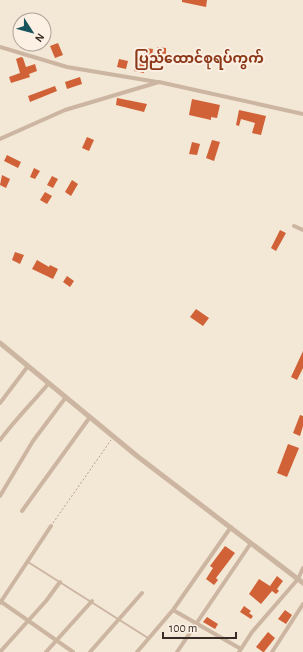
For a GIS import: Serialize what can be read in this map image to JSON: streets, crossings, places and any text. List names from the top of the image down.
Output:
{
  "districts": ["ပြည်ထောင်စုရပ်ကွက်"],
  "scale_bar": "100 m",
  "north": "bottom right"
}
